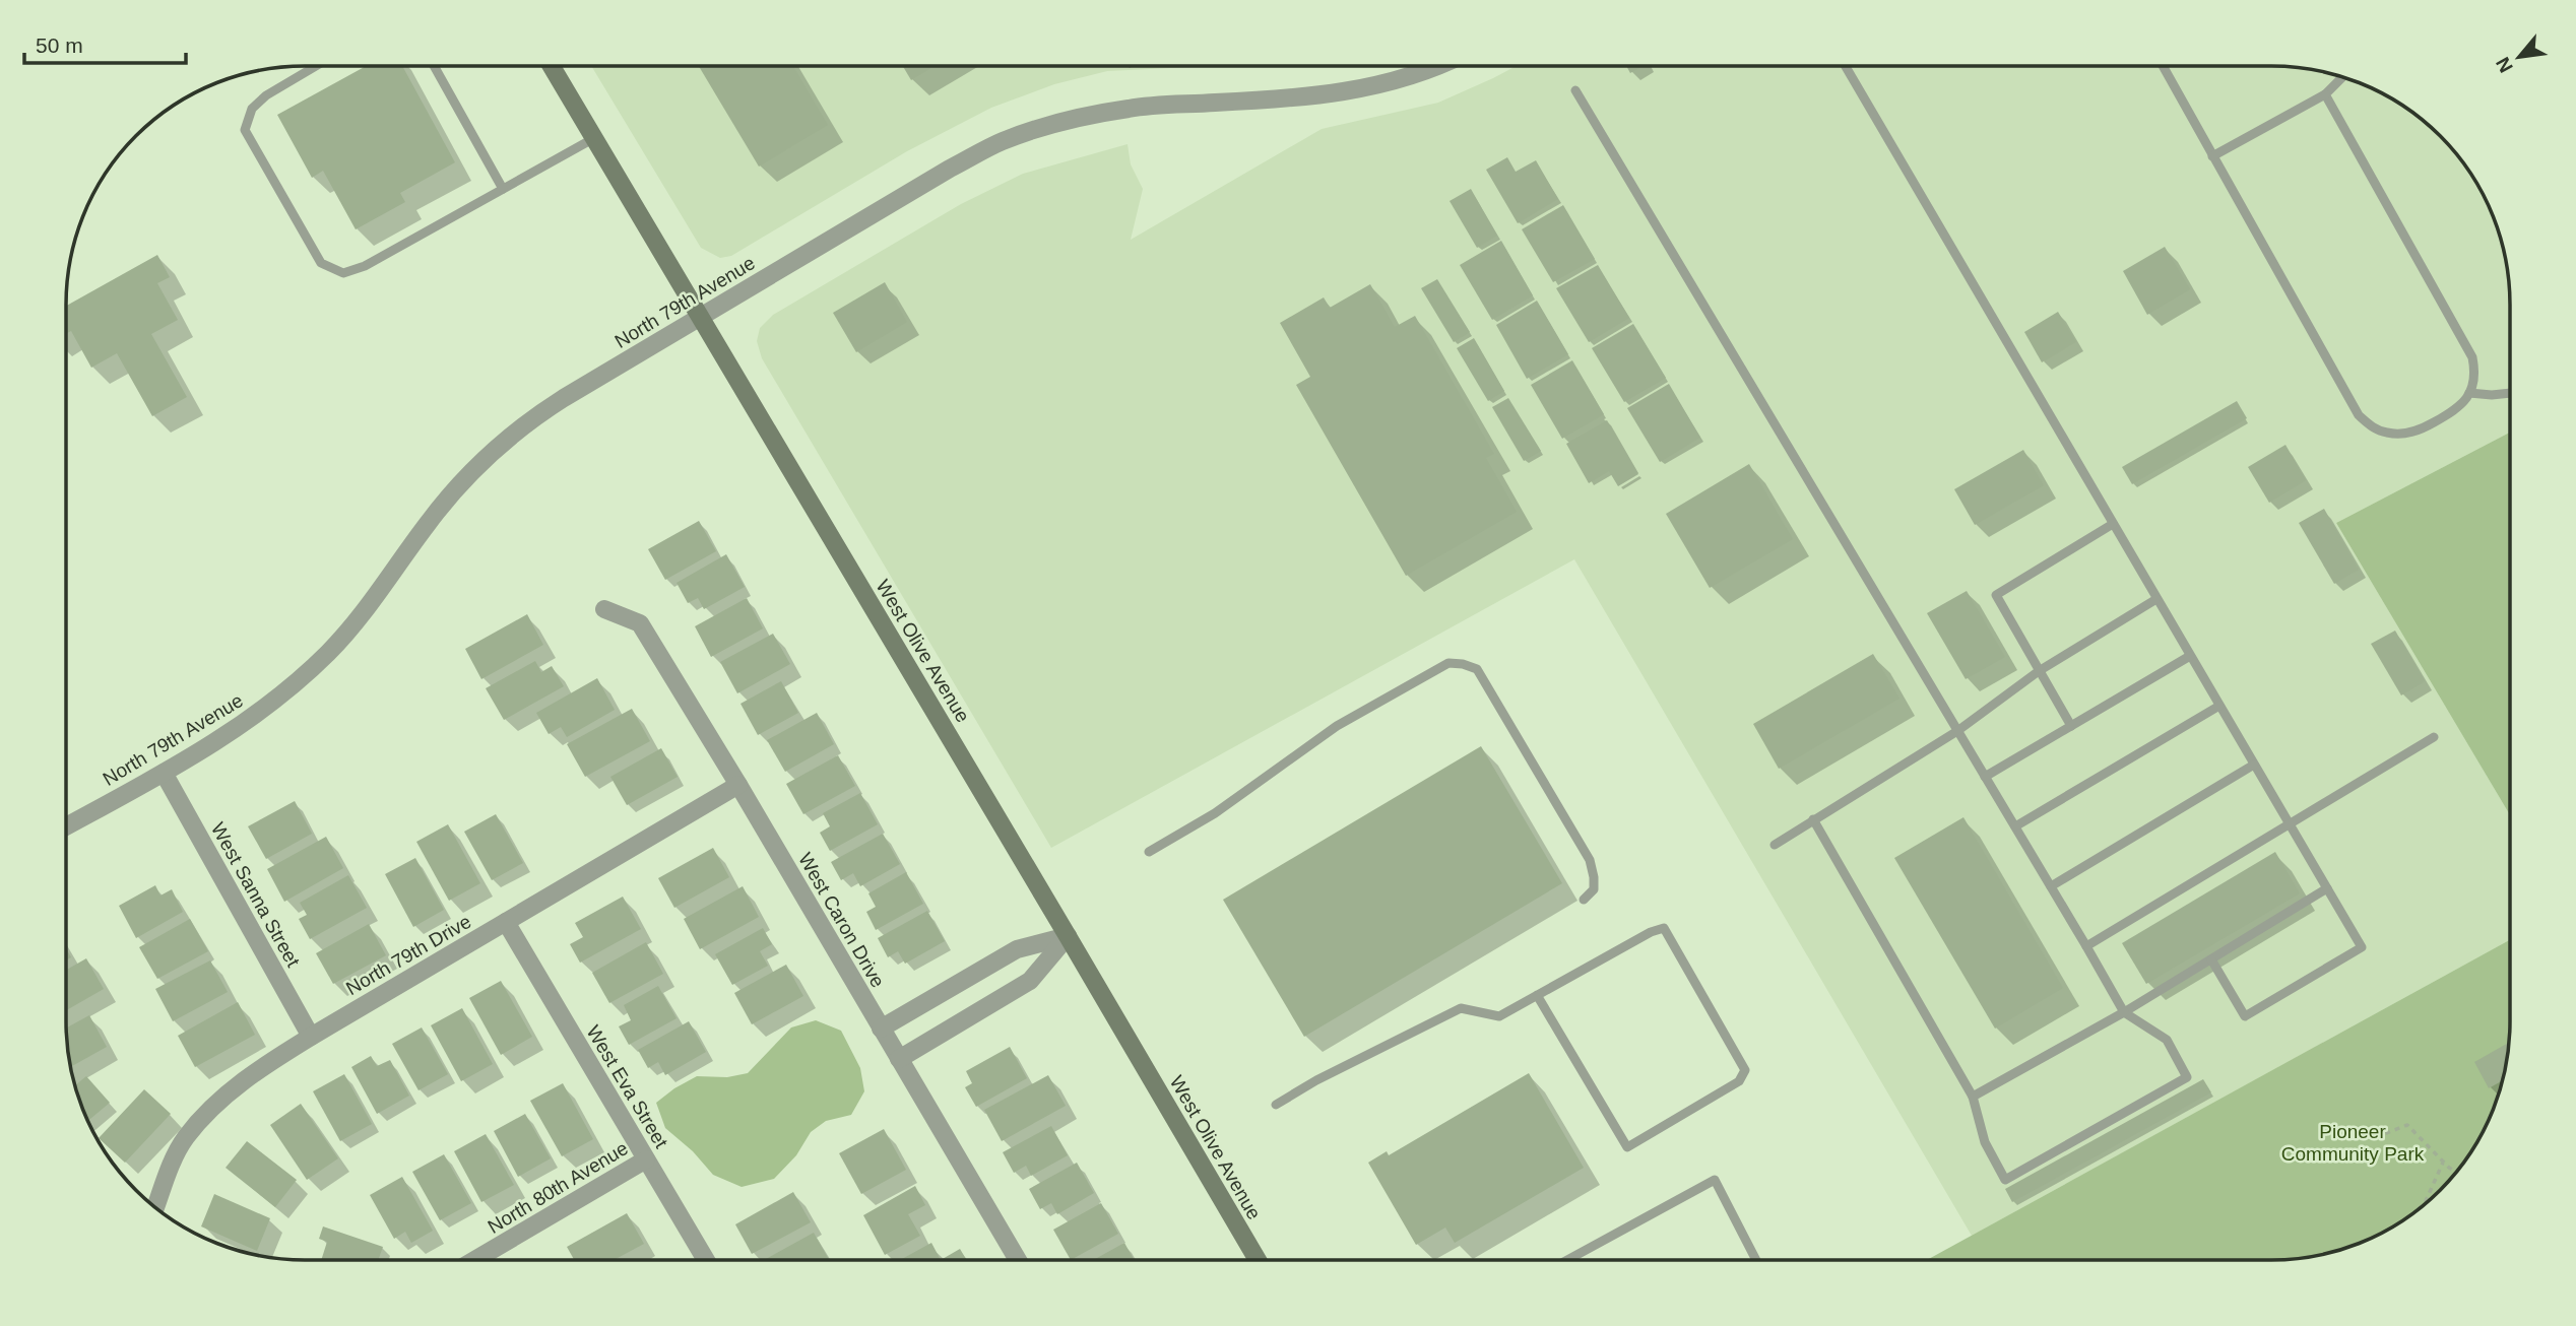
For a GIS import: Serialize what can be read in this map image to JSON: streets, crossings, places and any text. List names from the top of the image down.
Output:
{
  "streets": {
    "main road": ["West Olive Avenue"],
    "street": [
      "North 79th Avenue",
      "West Sanna Street",
      "West Caron Drive",
      "North 79th Drive",
      "West Eva Street",
      "North 80th Avenue"
    ]
  },
  "crossings": [
    ["North 79th Avenue", "West Olive Avenue"],
    ["North 79th Avenue", "West Sanna Street"],
    ["West Sanna Street", "North 79th Drive"],
    ["West Caron Drive", "North 79th Drive"],
    ["North 79th Drive", "West Eva Street"],
    ["West Eva Street", "North 80th Avenue"]
  ],
  "parks": ["Pioneer Community Park"],
  "scale_bar": "50 m",
  "north": "bottom left"
}
